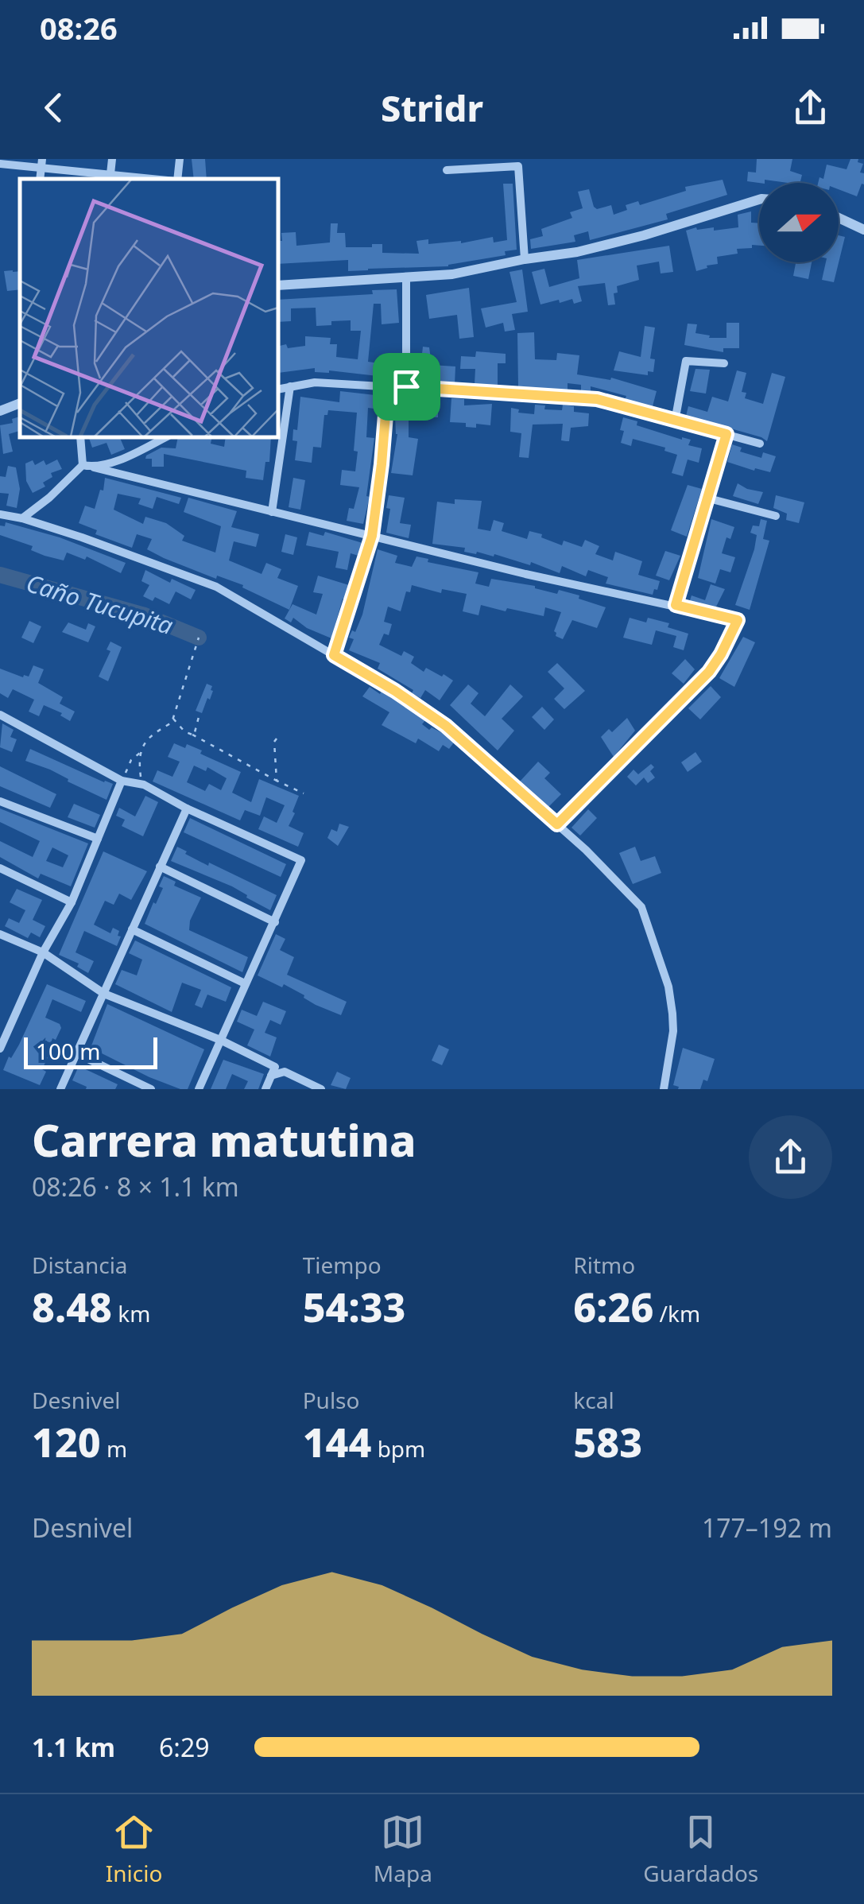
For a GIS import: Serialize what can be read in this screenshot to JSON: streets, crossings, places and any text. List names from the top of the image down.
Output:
{
  "water": ["Caño Tucupita"],
  "scale_bar": "100 m",
  "north": "right",
  "page": {
    "status": "08:26",
    "header": "Stridr",
    "scale": "100 m",
    "heading": ["Carrera matutina", "08:26 · 8 × 1.1 km"],
    "stats": [
      ["Distancia", "8.48 km"],
      ["Tiempo", "54:33"],
      ["Ritmo", "6:26 /km"],
      ["Desnivel", "120 m"],
      ["Pulso", "144 bpm"],
      ["kcal", "583"]
    ],
    "chart": ["Desnivel", "177–192 m"],
    "list": [
      {
        "name": "1.1 km",
        "note": "6:29"
      }
    ],
    "tabs": ["Inicio", "Mapa", "Guardados"]
  }
}
